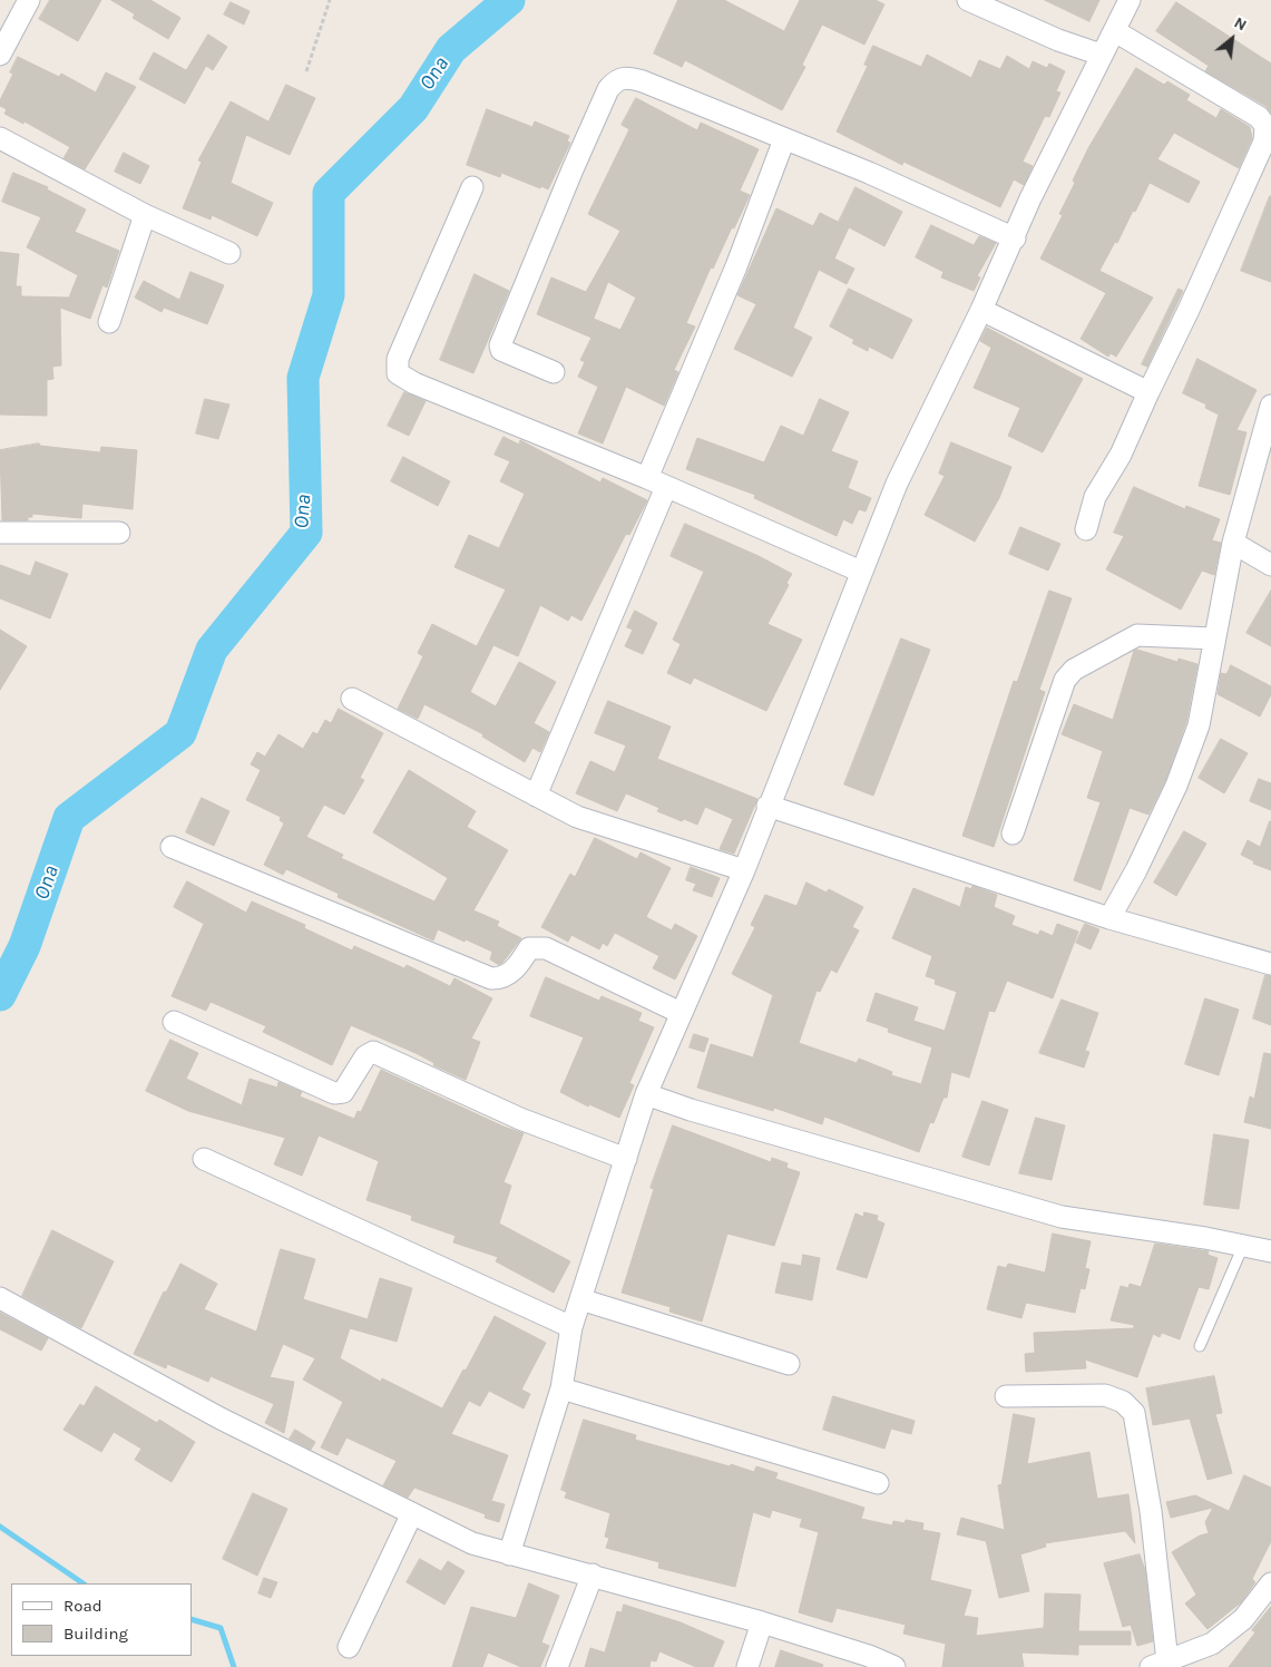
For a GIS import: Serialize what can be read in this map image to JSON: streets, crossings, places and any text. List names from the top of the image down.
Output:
{
  "water": ["Ona"],
  "legend": ["Road", "Building"],
  "north": "top right"
}
